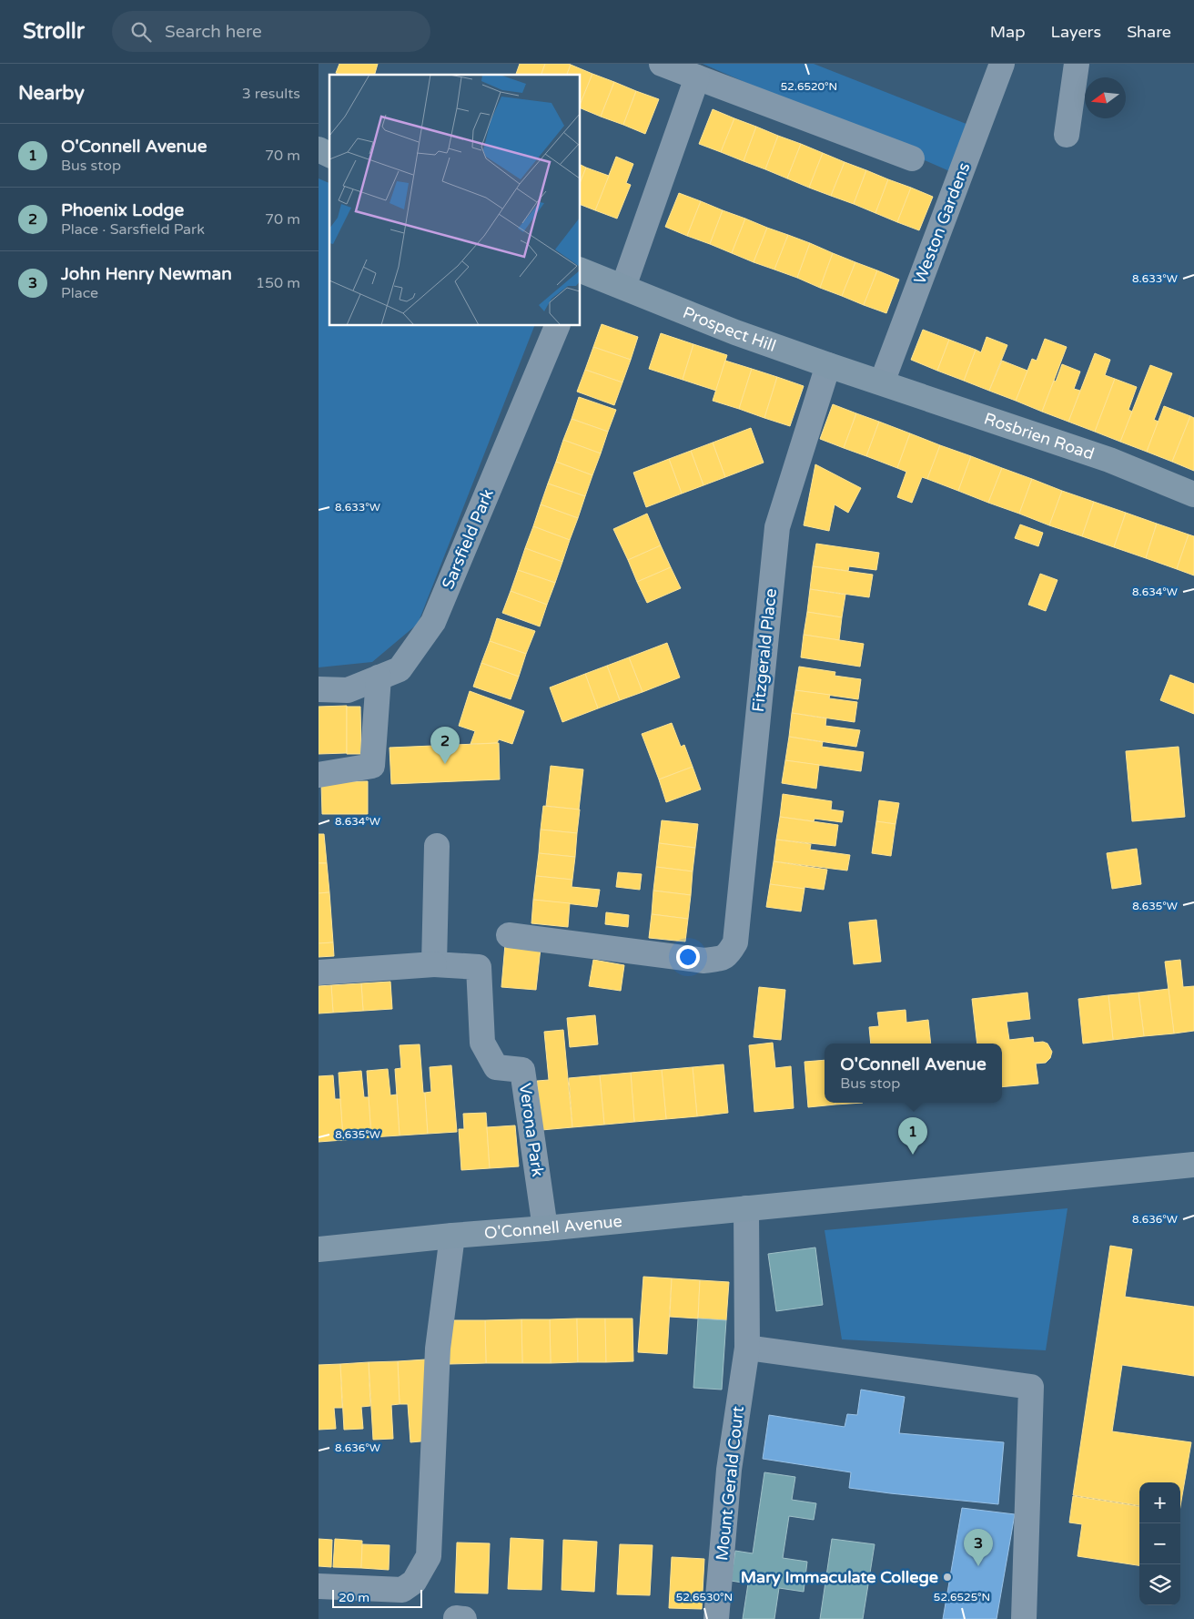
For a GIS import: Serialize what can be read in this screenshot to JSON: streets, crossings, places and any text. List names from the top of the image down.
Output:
{
  "streets": {
    "main road": ["Prospect Hill", "Rosbrien Road", "O'Connell Avenue"],
    "street": [
      "Weston Gardens",
      "Sarsfield Park",
      "Fitzgerald Place",
      "Verona Park",
      "Mount Gerald Court"
    ]
  },
  "crossings": [
    ["Weston Gardens", "Prospect Hill"],
    ["Weston Gardens", "Rosbrien Road"],
    ["Prospect Hill", "Rosbrien Road"],
    ["Prospect Hill", "Fitzgerald Place"],
    ["Verona Park", "O'Connell Avenue"],
    ["O'Connell Avenue", "Mount Gerald Court"]
  ],
  "places": ["Mary Immaculate College"],
  "scale_bar": "20 m",
  "north": "left",
  "page": {
    "header": "Strollr",
    "search": "Search here",
    "nav": ["Map", "Layers", "Share"],
    "heading": ["Nearby", "3 results"],
    "list": [
      {
        "mark": "1",
        "name": "O'Connell Avenue",
        "note": "Bus stop",
        "value": "70 m"
      },
      {
        "mark": "2",
        "name": "Phoenix Lodge",
        "note": "Place · Sarsfield Park",
        "value": "70 m"
      },
      {
        "mark": "3",
        "name": "John Henry Newman",
        "note": "Place",
        "value": "150 m"
      }
    ],
    "pins": ["2", "1", "3"],
    "popup": ["O'Connell Avenue", "Bus stop"],
    "map_buttons": ["+", "−"],
    "scale": "20 m"
  },
  "coordinates": [
    "52.6520°N",
    "8.633°W",
    "8.634°W",
    "8.635°W",
    "8.636°W",
    "52.6530°N",
    "52.6525°N"
  ]
}
